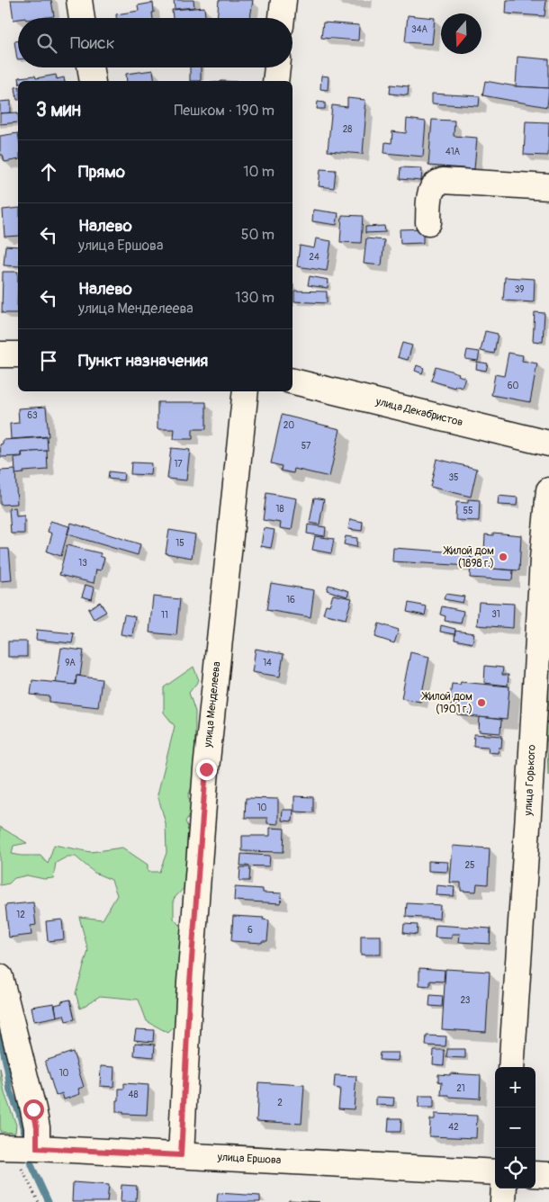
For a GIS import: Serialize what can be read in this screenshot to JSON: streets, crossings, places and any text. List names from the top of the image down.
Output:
{
  "streets": {
    "street": [
      "улица Декабристов",
      "улица Менделеева",
      "улица Горького",
      "улица Ершова"
    ]
  },
  "crossings": [
    ["улица Менделеева", "улица Ершова"]
  ],
  "places": ["Жилой дом (1898 г.)", "Жилой дом (1901 г.)"],
  "house_numbers": [
    "34А",
    "28",
    "41А",
    "24",
    "39",
    "60",
    "63",
    "20",
    "57",
    "17",
    "35",
    "18",
    "55",
    "15",
    "13",
    "16",
    "31",
    "11",
    "9А",
    "14",
    "10",
    "25",
    "12",
    "6",
    "23",
    "10",
    "21",
    "48",
    "2",
    "42"
  ],
  "north": "bottom",
  "page": {
    "search": "Поиск",
    "heading": ["3 мин", "Пешком · 190 m"],
    "list": [
      ["Прямо", "10 m"],
      ["Налево", "улица Ершова", "50 m"],
      ["Налево", "улица Менделеева", "130 m"],
      "Пункт назначения"
    ],
    "map_buttons": ["+", "−"]
  }
}
